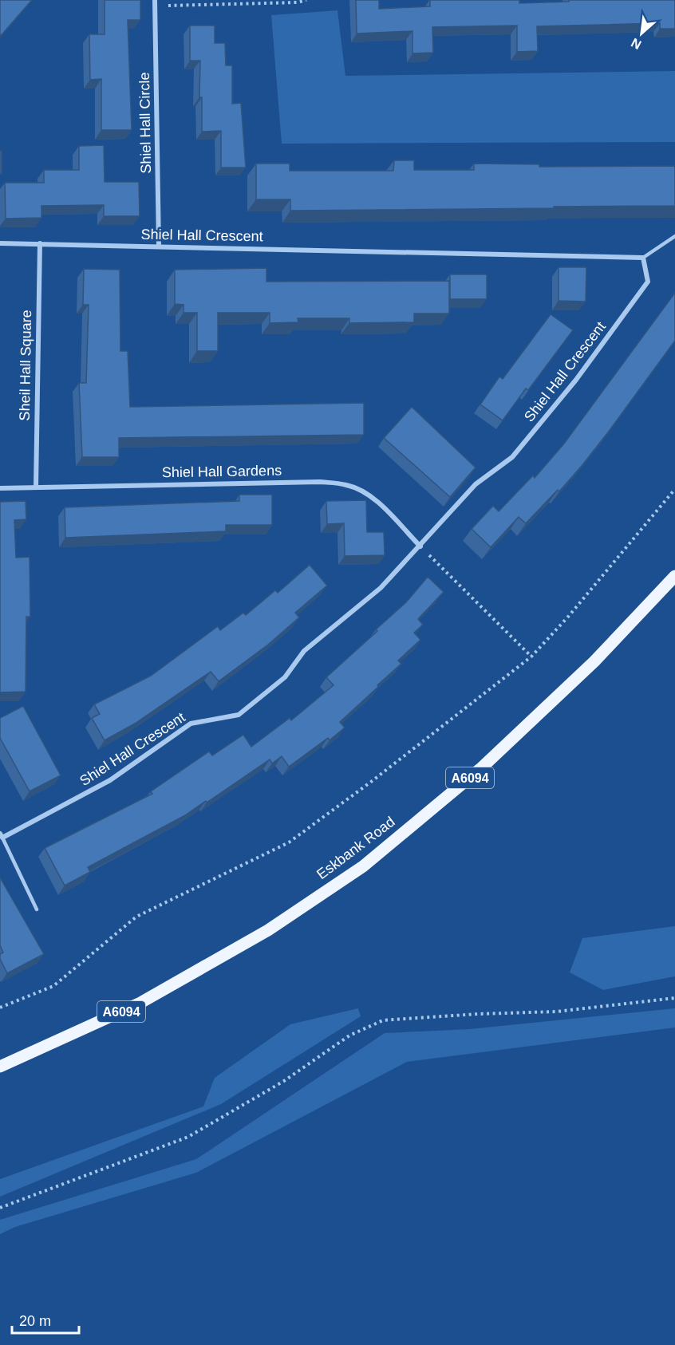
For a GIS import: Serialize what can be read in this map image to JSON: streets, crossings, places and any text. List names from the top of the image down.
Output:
{
  "streets": {
    "main road": ["A6094", "Eskbank Road"],
    "street": [
      "Shiel Hall Circle",
      "Shiel Hall Crescent",
      "Sheil Hall Square",
      "Shiel Hall Gardens"
    ]
  },
  "crossings": [
    ["Shiel Hall Circle", "Shiel Hall Crescent"],
    ["Shiel Hall Crescent", "Sheil Hall Square"],
    ["Shiel Hall Crescent", "Shiel Hall Gardens"],
    ["Sheil Hall Square", "Shiel Hall Gardens"]
  ],
  "scale_bar": "20 m",
  "north": "bottom left"
}
